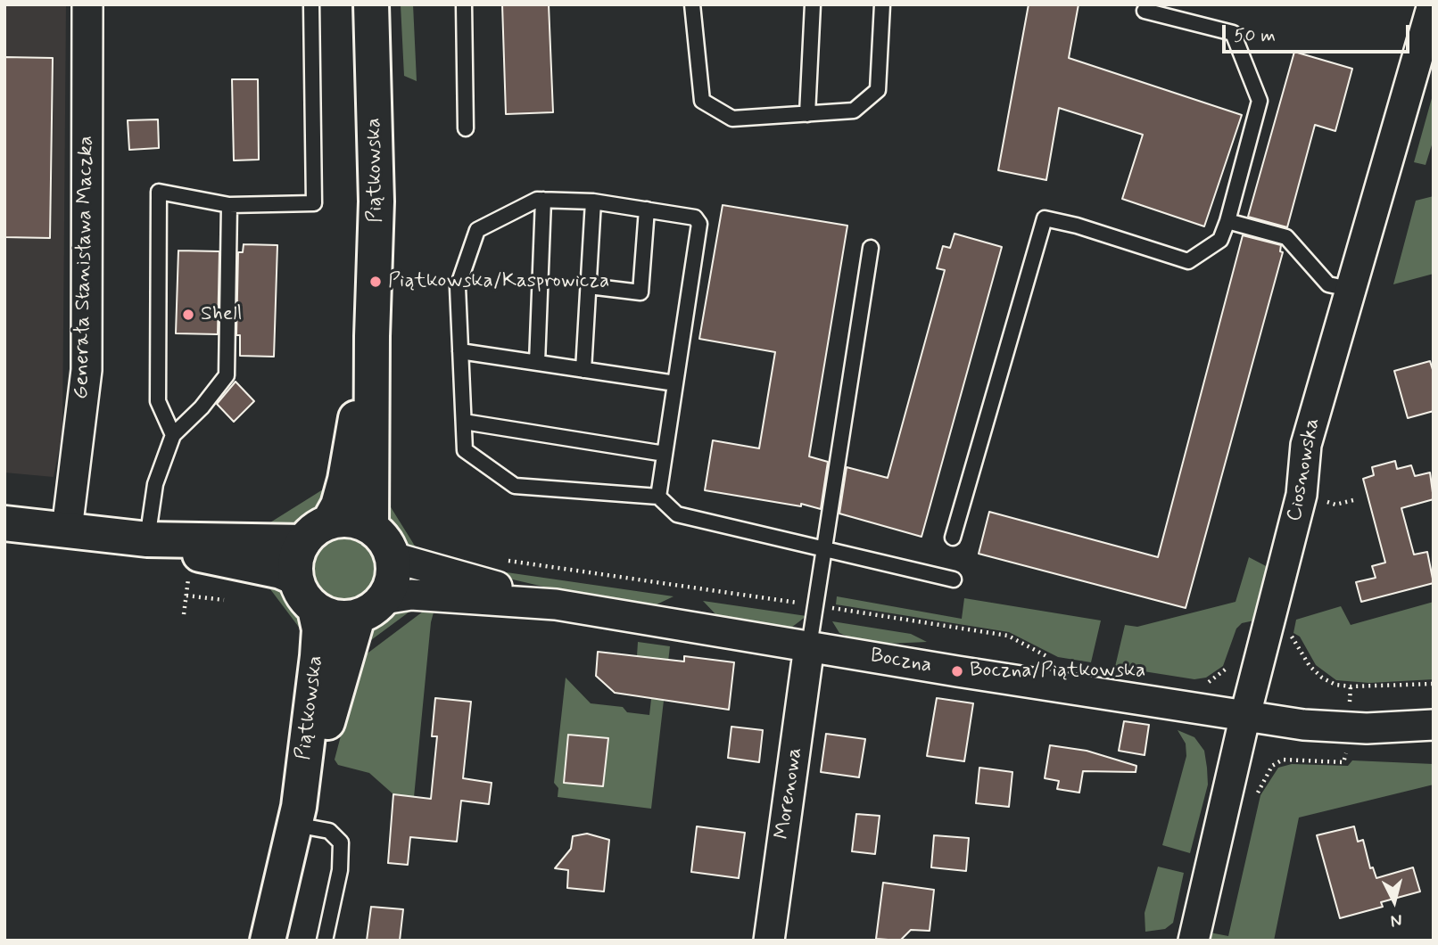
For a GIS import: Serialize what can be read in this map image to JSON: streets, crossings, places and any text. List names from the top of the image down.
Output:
{
  "streets": {
    "main road": ["Piątkowska"],
    "street": [
      "Generała Stanisława Maczka",
      "Ciosnowska",
      "Boczna",
      "Morenowa"
    ]
  },
  "crossings": [
    ["Piątkowska", "Boczna"],
    ["Ciosnowska", "Boczna"],
    ["Boczna", "Morenowa"]
  ],
  "places": ["Piątkowska/Kasprowicza", "Shell", "Boczna/Piątkowska"],
  "scale_bar": "50 m",
  "north": "bottom"
}
